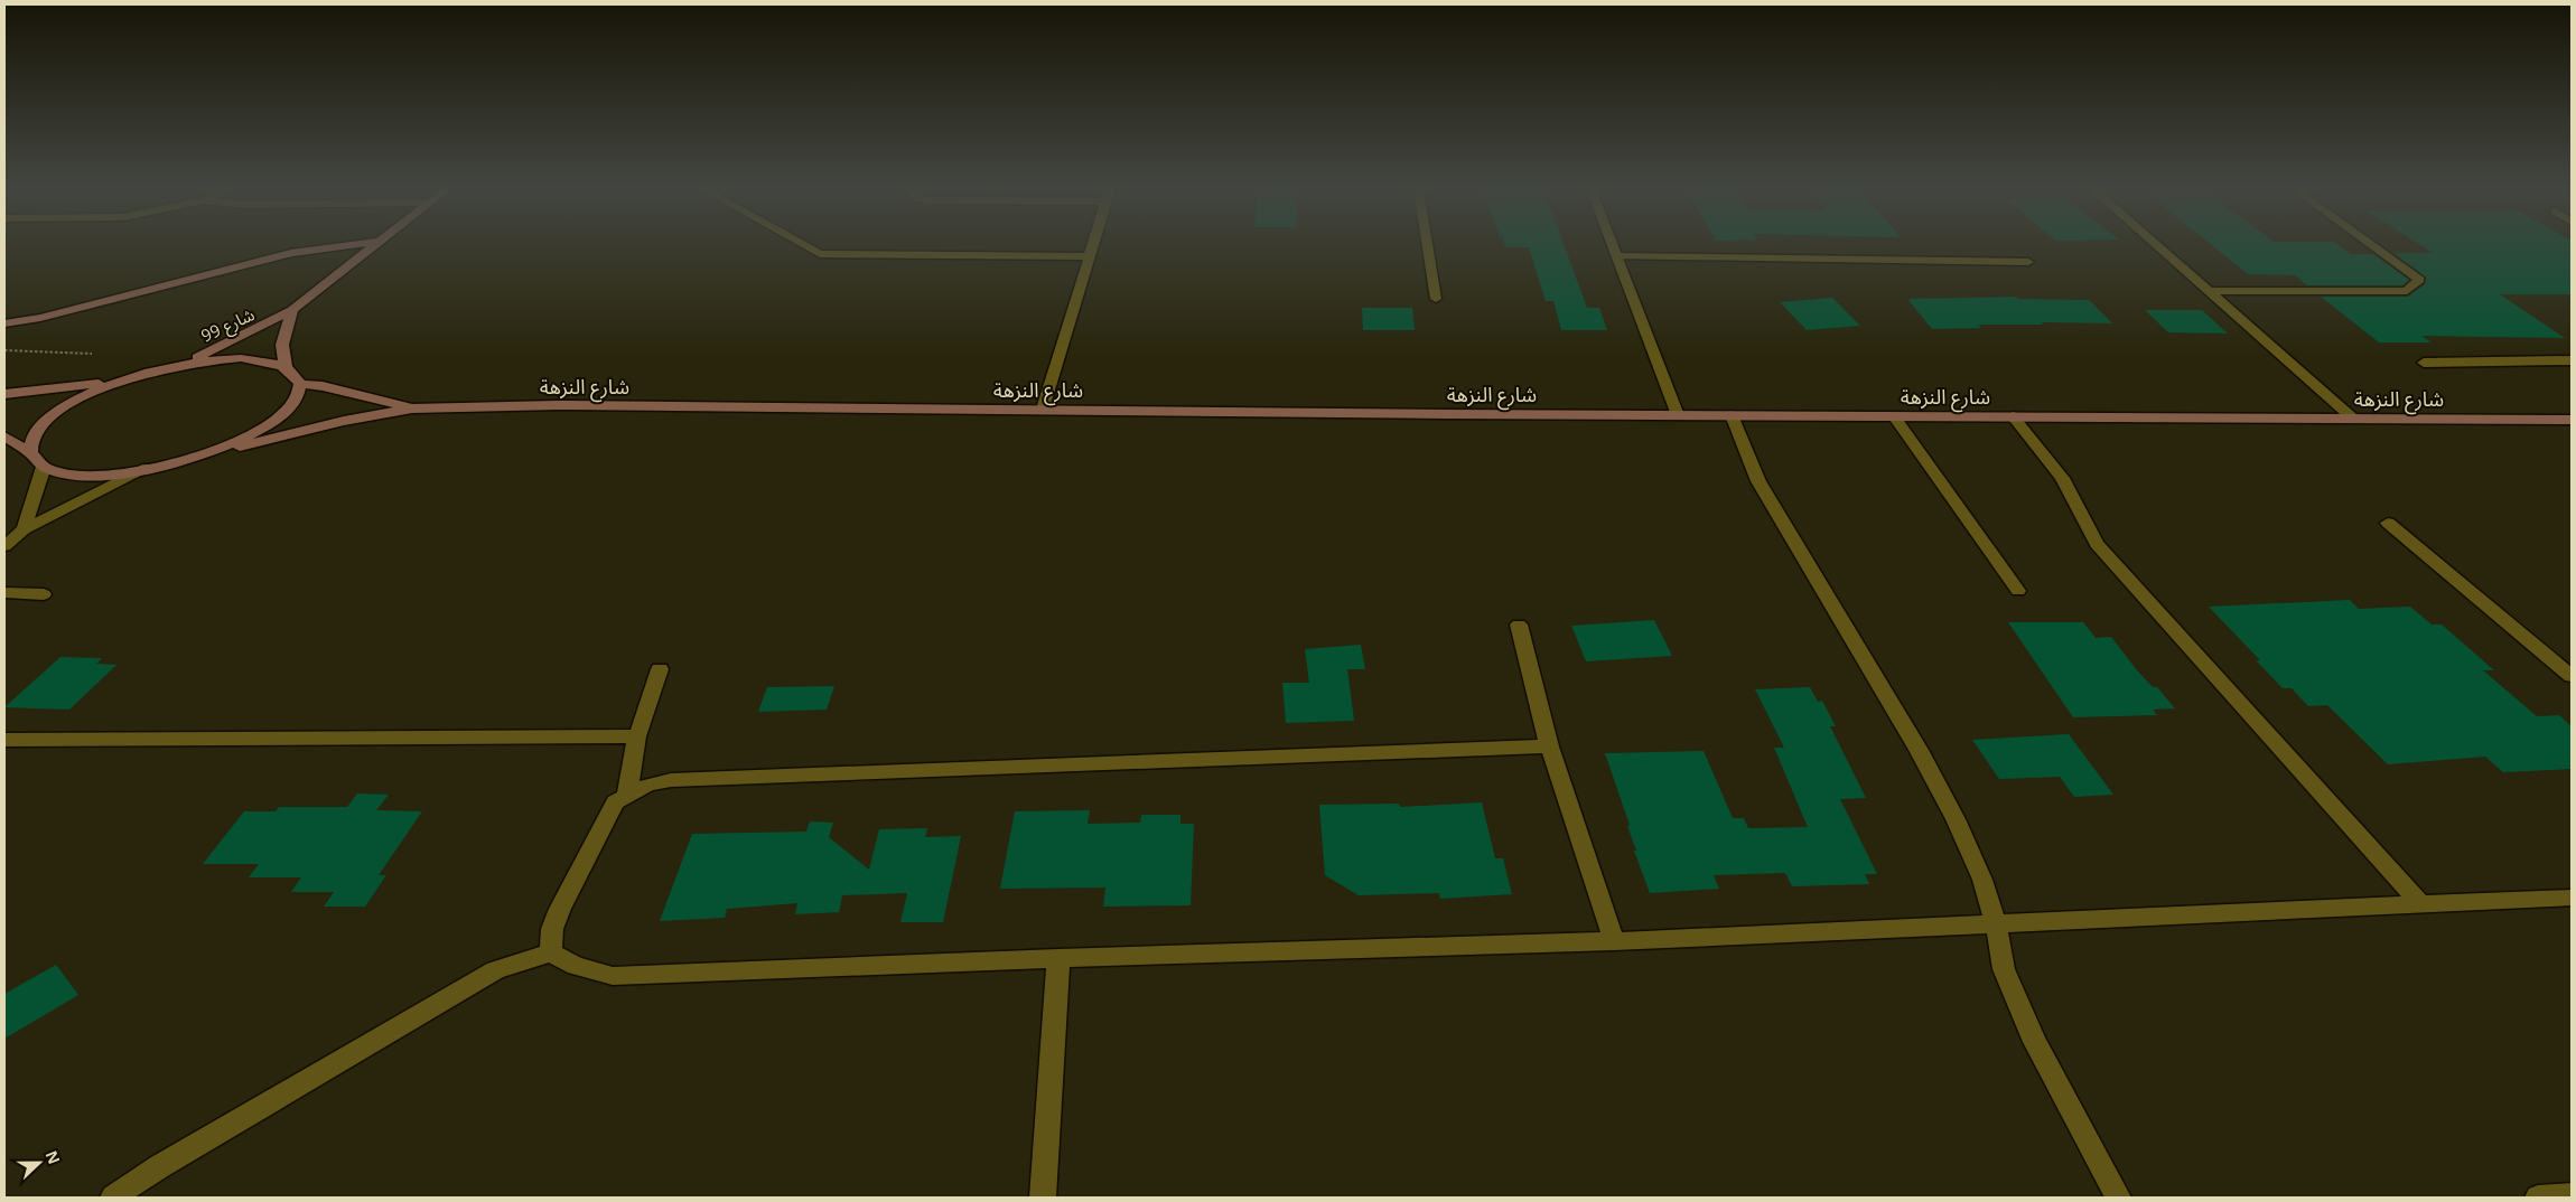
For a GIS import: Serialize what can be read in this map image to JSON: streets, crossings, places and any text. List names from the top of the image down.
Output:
{
  "streets": {
    "main road": ["شارع 99", "شارع النزهة"]
  },
  "north": "right"
}
